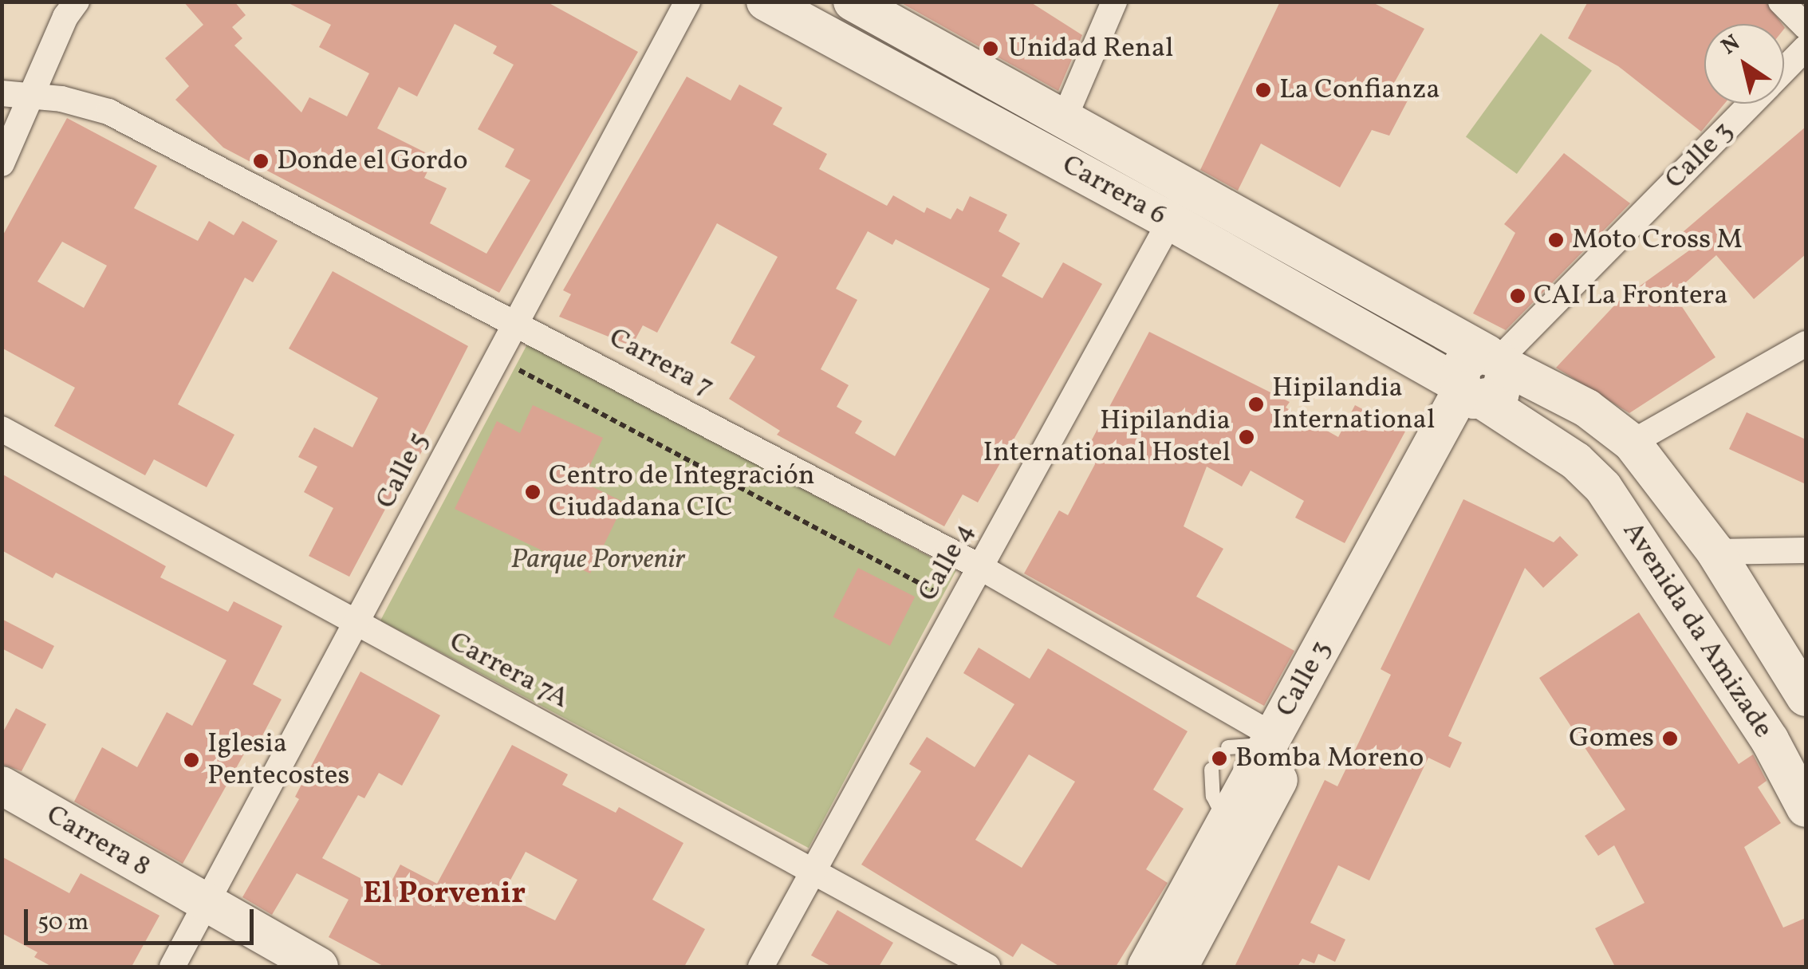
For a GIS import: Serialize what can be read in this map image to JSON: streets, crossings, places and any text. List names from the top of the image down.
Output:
{
  "streets": {
    "main road": [
      "Calle 3",
      "Carrera 6",
      "Avenida da Amizade",
      "Carrera 8"
    ],
    "street": [
      "Carrera 7",
      "Calle 5",
      "Calle 4",
      "Carrera 7A"
    ]
  },
  "crossings": [
    ["Calle 3", "Carrera 6"],
    ["Calle 3", "Carrera 7"],
    ["Carrera 6", "Calle 4"],
    ["Carrera 6", "Avenida da Amizade"],
    ["Carrera 7", "Calle 5"],
    ["Carrera 7", "Calle 4"],
    ["Calle 5", "Carrera 7A"],
    ["Calle 5", "Carrera 8"],
    ["Calle 4", "Carrera 7A"]
  ],
  "districts": ["El Porvenir"],
  "parks": ["Parque Porvenir"],
  "places": [
    "Unidad Renal",
    "La Confianza",
    "Donde el Gordo",
    "Moto Cross M",
    "CAI La Frontera",
    "Hipilandia International",
    "Hipilandia International Hostel",
    "Centro de Integración Ciudadana CIC",
    "Gomes",
    "Bomba Moreno",
    "Iglesia Pentecostes"
  ],
  "scale_bar": "50 m",
  "north": "top left"
}
